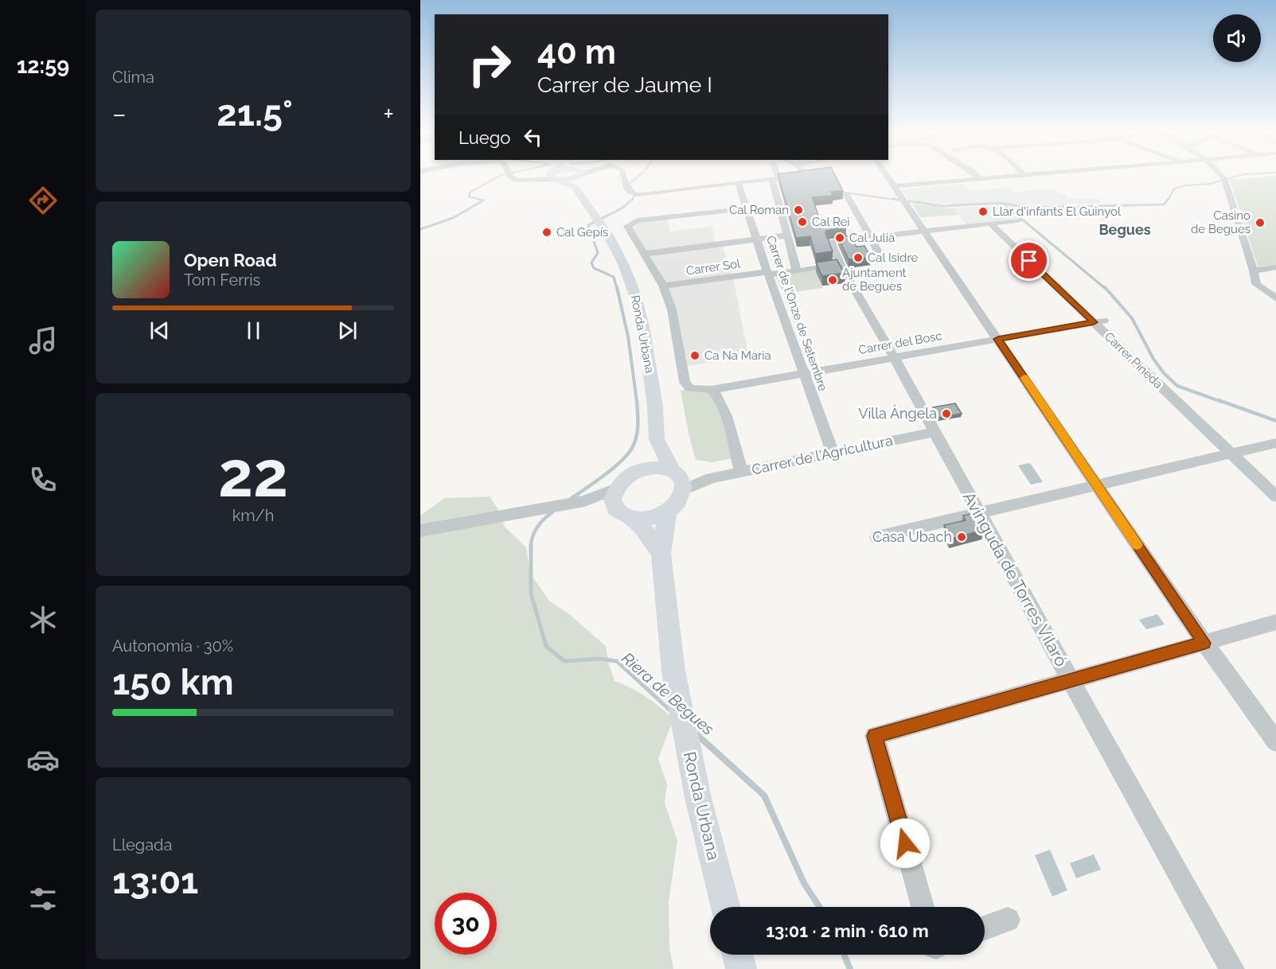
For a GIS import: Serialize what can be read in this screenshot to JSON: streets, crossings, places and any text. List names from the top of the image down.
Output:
{
  "streets": {
    "main road": ["Ronda Urbana"],
    "street": [
      "Carrer Sol",
      "Carrer de l'Onze de Setembre",
      "Carrer del Bosc",
      "Carrer Pineda",
      "Carrer de l'Agricultura",
      "Avinguda de Torres Vilaró"
    ]
  },
  "crossings": [
    ["Carrer Sol", "Carrer de l'Onze de Setembre"],
    ["Carrer Sol", "Carrer del Bosc"],
    ["Carrer Sol", "Avinguda de Torres Vilaró"],
    ["Carrer de l'Onze de Setembre", "Carrer del Bosc"],
    ["Carrer de l'Onze de Setembre", "Carrer de l'Agricultura"],
    ["Ronda Urbana", "Carrer de l'Agricultura"],
    ["Carrer del Bosc", "Carrer Pineda"],
    ["Carrer del Bosc", "Avinguda de Torres Vilaró"],
    ["Carrer de l'Agricultura", "Avinguda de Torres Vilaró"]
  ],
  "districts": ["Begues"],
  "water": ["Riera de Begues"],
  "places": [
    "Cal Roman",
    "Llar d'infants El Guinyol",
    "Cal Rei",
    "Casino de Begues",
    "Cal Gepís",
    "Cal Julià",
    "Cal Isidre",
    "Ajuntament de Begues",
    "Ca Na Maria",
    "Villa Àngela",
    "Casa Ubach"
  ],
  "page": {
    "tabs": "12:59",
    "tile": [
      "Clima",
      ["22", "km/h"],
      ["Autonomía · 30%", "150 km"],
      ["Llegada", "13:01"]
    ],
    "turn": ["40 m", "Carrer de Jaume I"],
    "heat": ["−", "21.5°", "+"],
    "then": "Luego",
    "song": ["Open Road", "Tom Ferris"],
    "limit": "30",
    "trip": "13:01 · 2 min · 610 m"
  }
}
